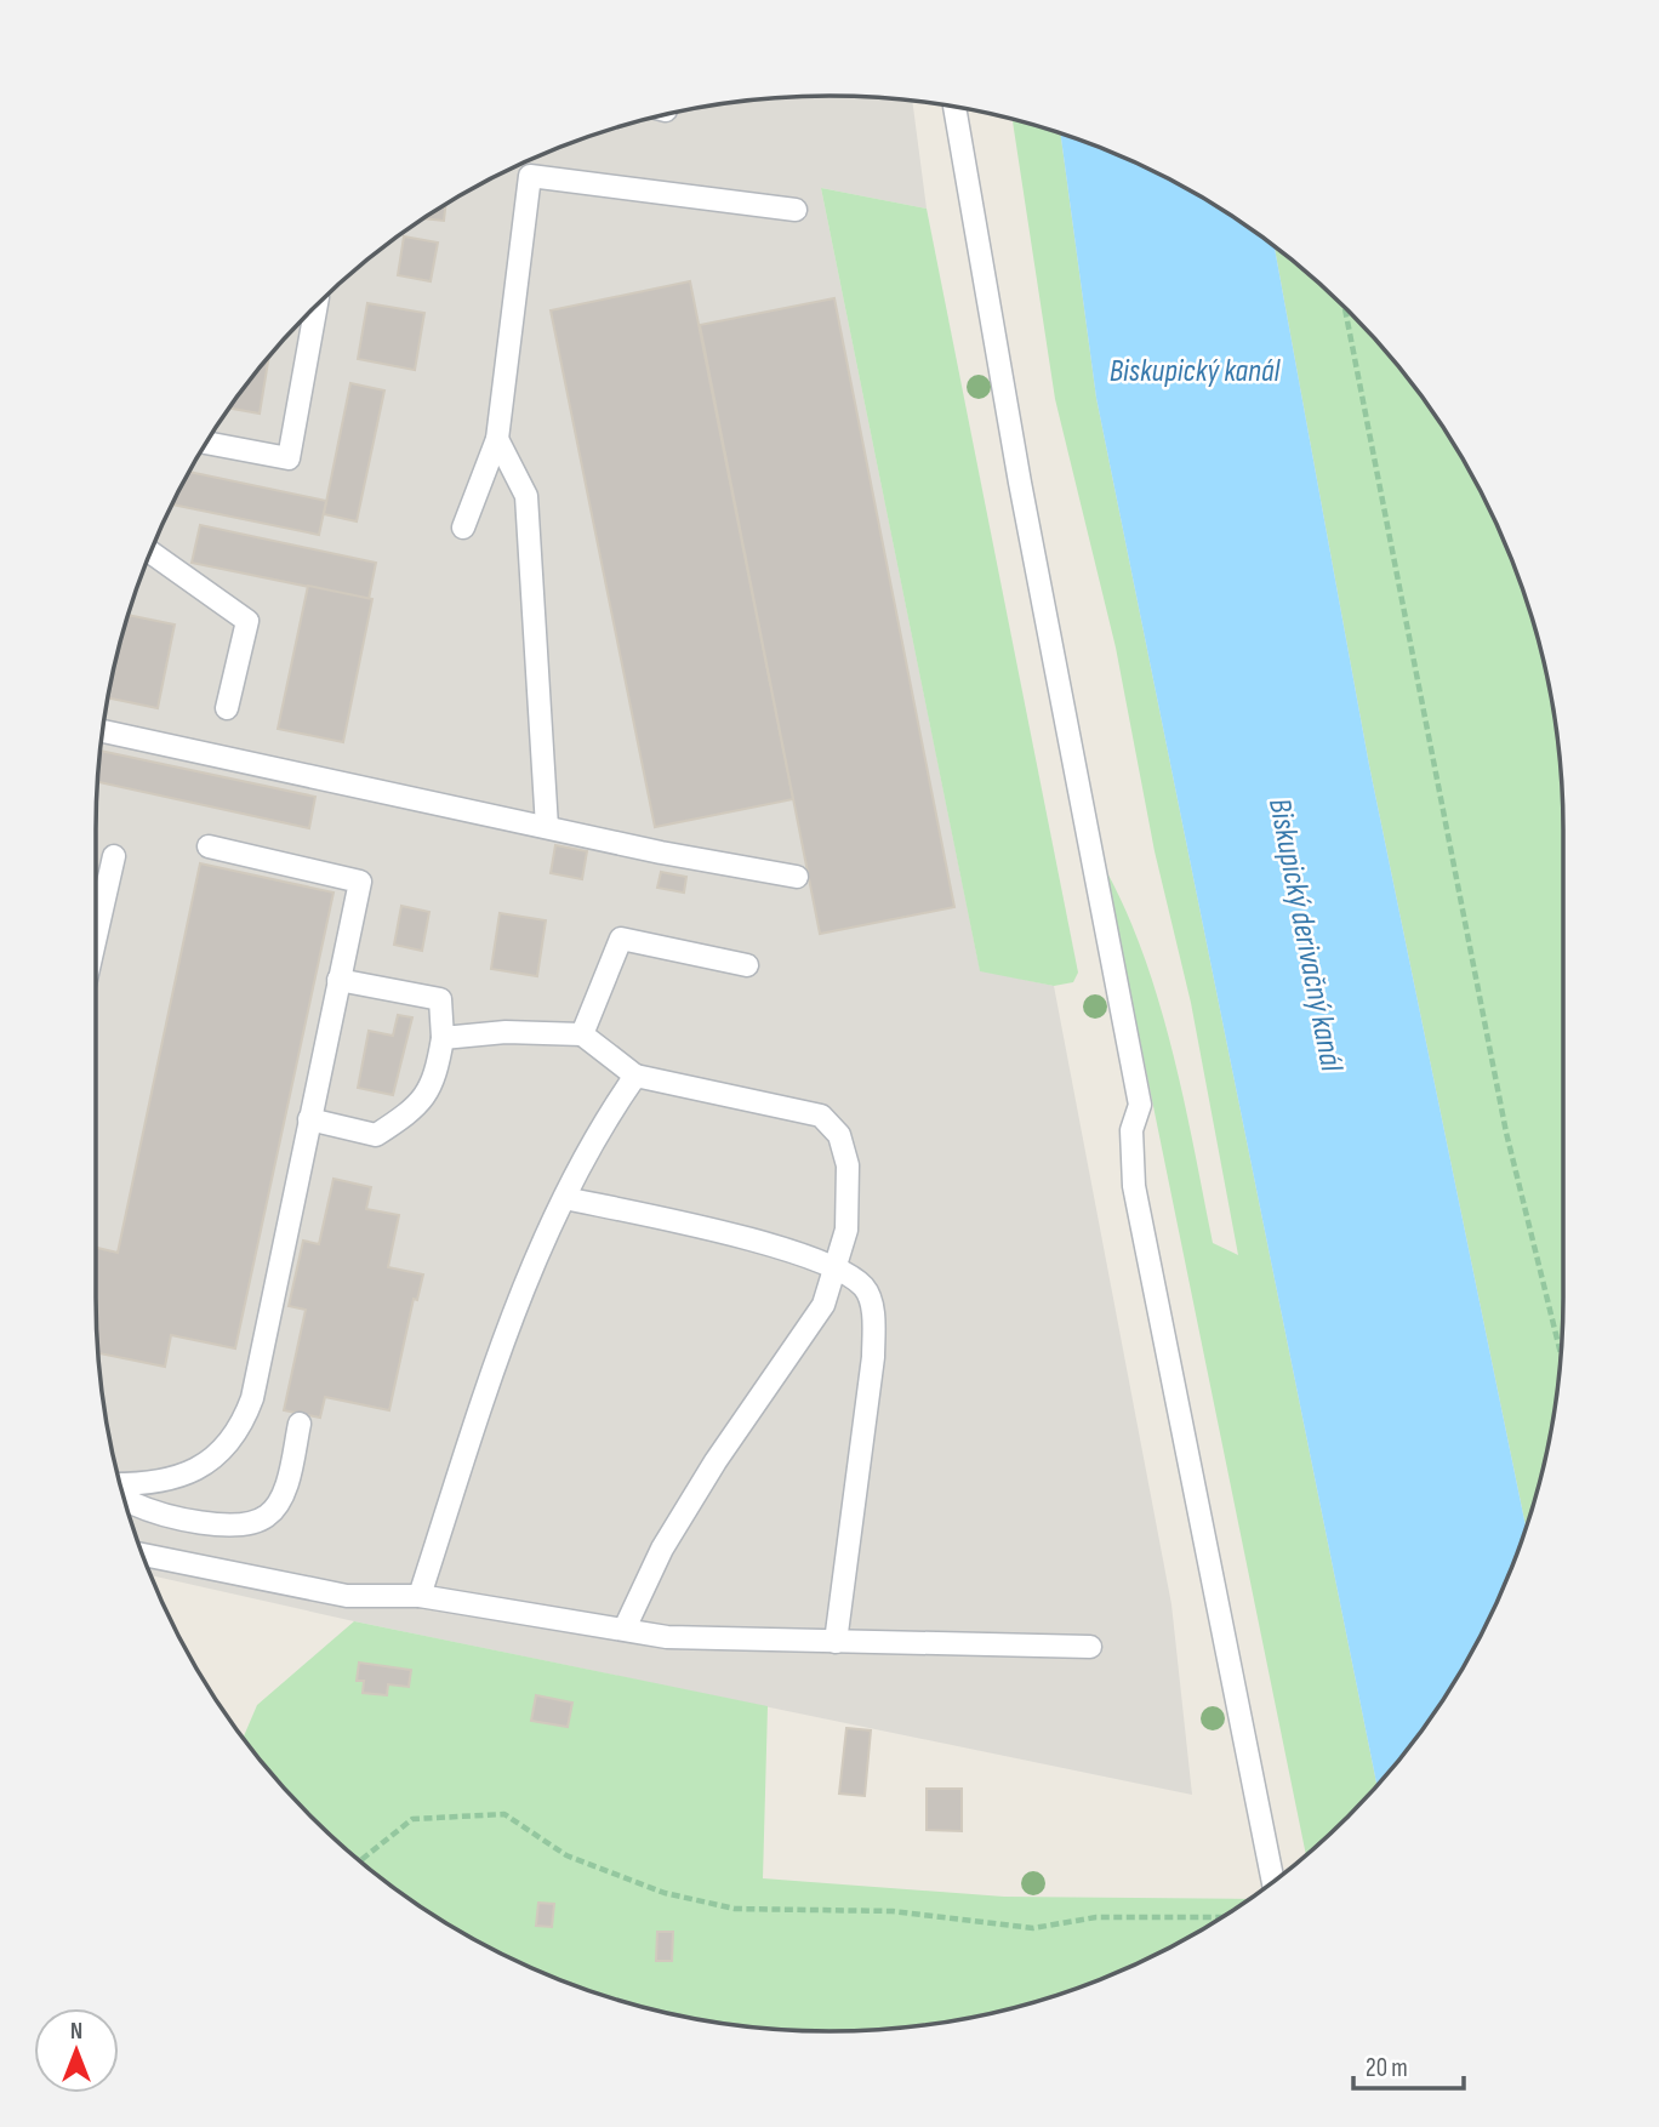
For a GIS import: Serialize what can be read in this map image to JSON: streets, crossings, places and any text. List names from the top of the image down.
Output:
{
  "water": ["Biskupický kanál", "Biskupický derivačný kanál"],
  "scale_bar": "20 m",
  "north": "top"
}
